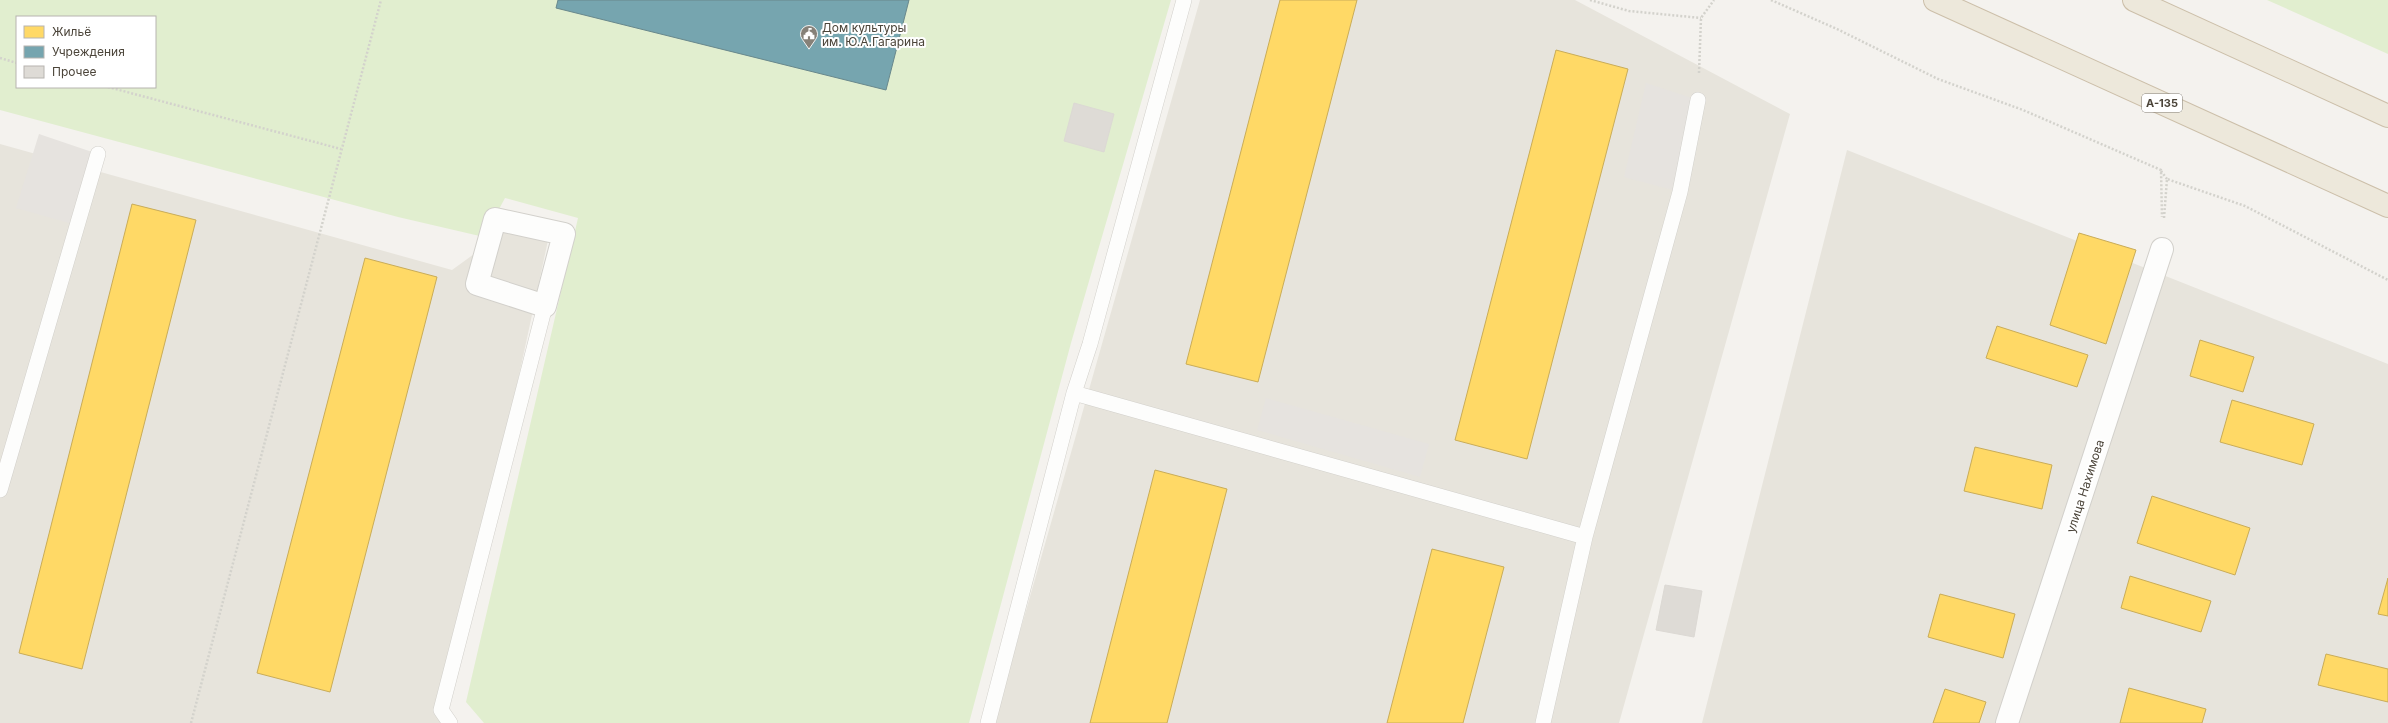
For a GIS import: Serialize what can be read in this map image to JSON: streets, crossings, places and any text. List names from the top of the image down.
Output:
{
  "streets": {
    "highway": ["А-135"],
    "street": ["улица Нахимова"]
  },
  "places": {
    "public building": ["Дом культуры им. Ю.А.Гагарина"]
  },
  "legend": ["Жильё", "Учреждения", "Прочее"]
}
